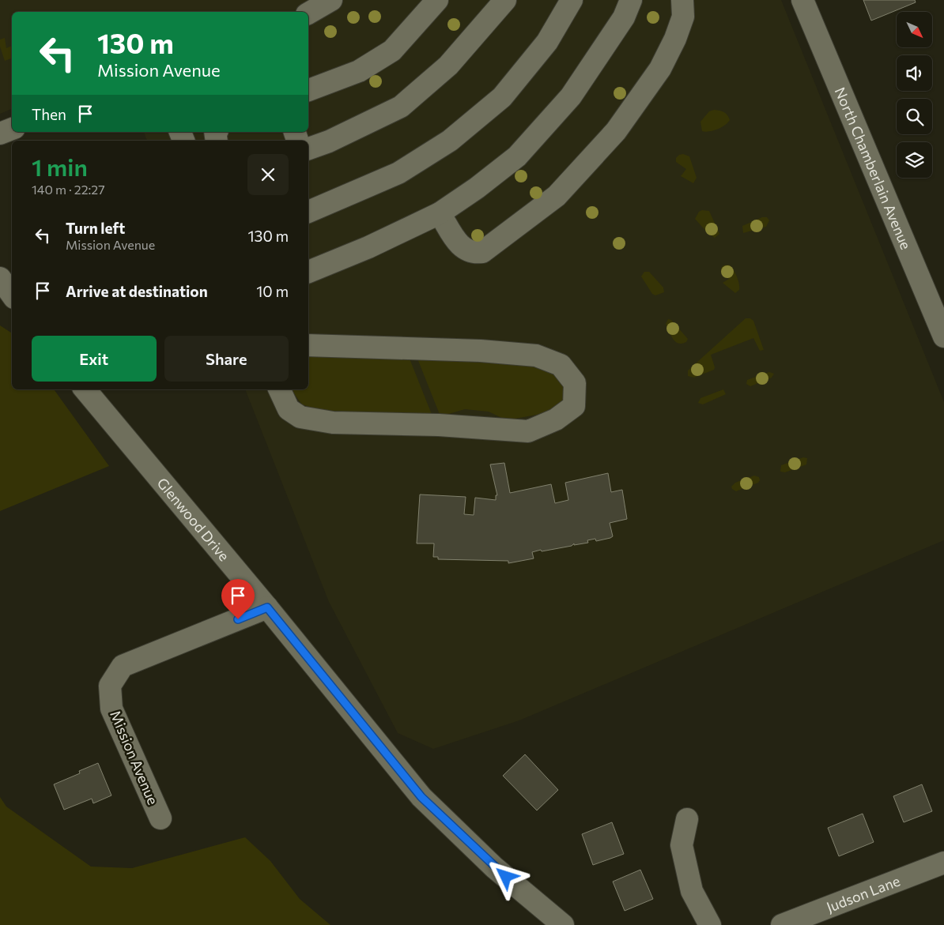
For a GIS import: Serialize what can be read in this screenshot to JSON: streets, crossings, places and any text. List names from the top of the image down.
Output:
{
  "streets": {
    "street": [
      "North Chamberlain Avenue",
      "Glenwood Drive",
      "Mission Avenue",
      "Judson Lane"
    ]
  },
  "crossings": [
    ["Glenwood Drive", "Mission Avenue"]
  ],
  "north": "bottom right",
  "page": {
    "turn": ["130 m", "Mission Avenue"],
    "then": "Then",
    "heading": ["1 min", "140 m · 22:27"],
    "list": [
      {
        "name": "Turn left",
        "note": "Mission Avenue",
        "value": "130 m"
      },
      {
        "name": "Arrive at destination",
        "value": "10 m"
      }
    ],
    "buttons": ["Exit", "Share"]
  }
}
